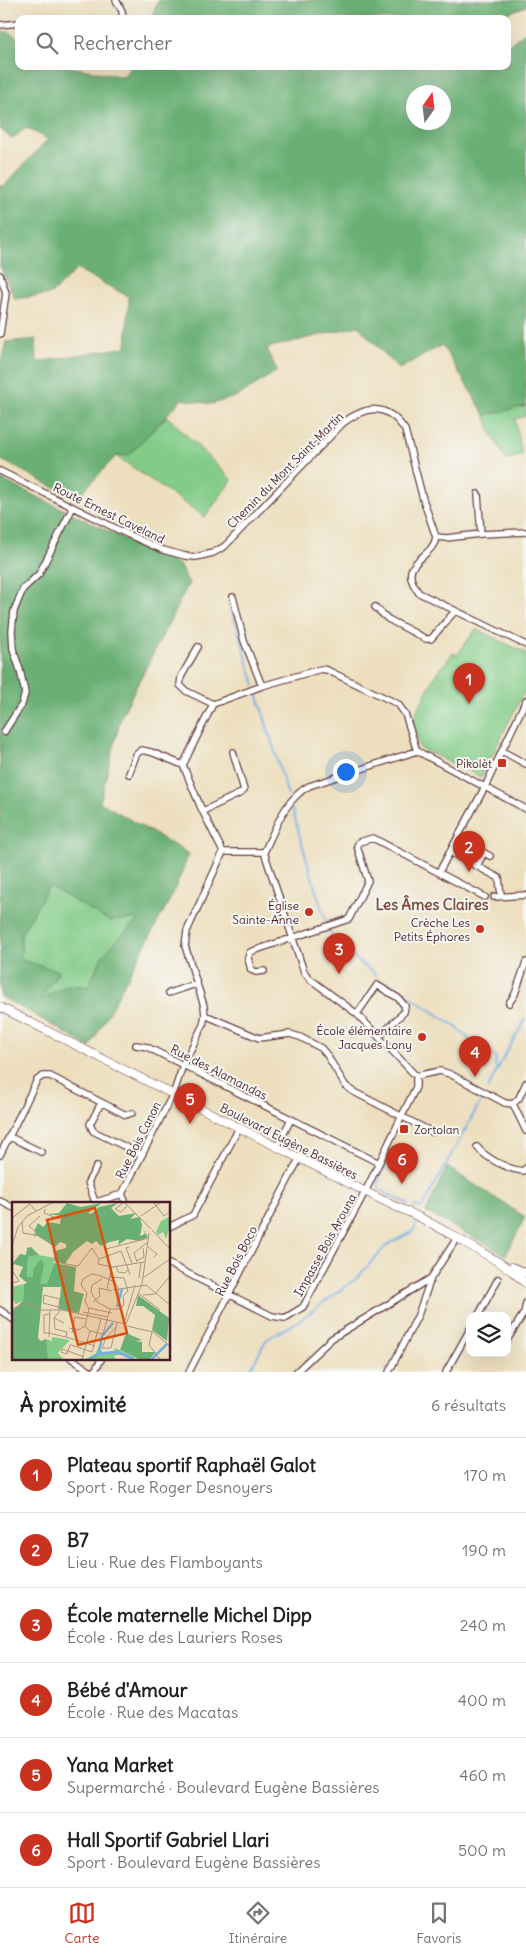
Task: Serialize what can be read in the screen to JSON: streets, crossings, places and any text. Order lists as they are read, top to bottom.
{
  "streets": {
    "street": [
      "Chemin du Mont Saint-Martin",
      "Route Ernest Caveland",
      "Rue des Alamandas",
      "Rue Bois Canon",
      "Boulevard Eugène Bassières",
      "Impasse Bois Arouna",
      "Rue Bois Boco"
    ]
  },
  "crossings": [
    ["Chemin du Mont Saint-Martin", "Route Ernest Caveland"],
    ["Rue des Alamandas", "Rue Bois Canon"],
    ["Rue des Alamandas", "Impasse Bois Arouna"],
    ["Rue Bois Canon", "Boulevard Eugène Bassières"],
    ["Boulevard Eugène Bassières", "Impasse Bois Arouna"],
    ["Boulevard Eugène Bassières", "Rue Bois Boco"],
    ["Impasse Bois Arouna", "Rue Bois Boco"]
  ],
  "districts": ["Les Âmes Claires"],
  "places": {
    "transit": ["Pikolèt", "Zortolan"],
    "other": ["Église Sainte-Anne", "Crèche Les Petits Éphores", "École élémentaire Jacques Lony"]
  },
  "north": "top",
  "page": {
    "search": "Rechercher",
    "pins": [
      "1",
      "2",
      "3",
      "4",
      "5",
      "6"
    ],
    "heading": ["À proximité", "6 résultats"],
    "list": [
      {
        "mark": "1",
        "name": "Plateau sportif Raphaël Galot",
        "note": "Sport · Rue Roger Desnoyers",
        "value": "170 m"
      },
      {
        "mark": "2",
        "name": "B7",
        "note": "Lieu · Rue des Flamboyants",
        "value": "190 m"
      },
      {
        "mark": "3",
        "name": "École maternelle Michel Dipp",
        "note": "École · Rue des Lauriers Roses",
        "value": "240 m"
      },
      {
        "mark": "4",
        "name": "Bébé d'Amour",
        "note": "École · Rue des Macatas",
        "value": "400 m"
      },
      {
        "mark": "5",
        "name": "Yana Market",
        "note": "Supermarché · Boulevard Eugène Bassières",
        "value": "460 m"
      },
      {
        "mark": "6",
        "name": "Hall Sportif Gabriel Llari",
        "note": "Sport · Boulevard Eugène Bassières",
        "value": "500 m"
      }
    ],
    "nav": ["Carte", "Itinéraire", "Favoris"]
  }
}
